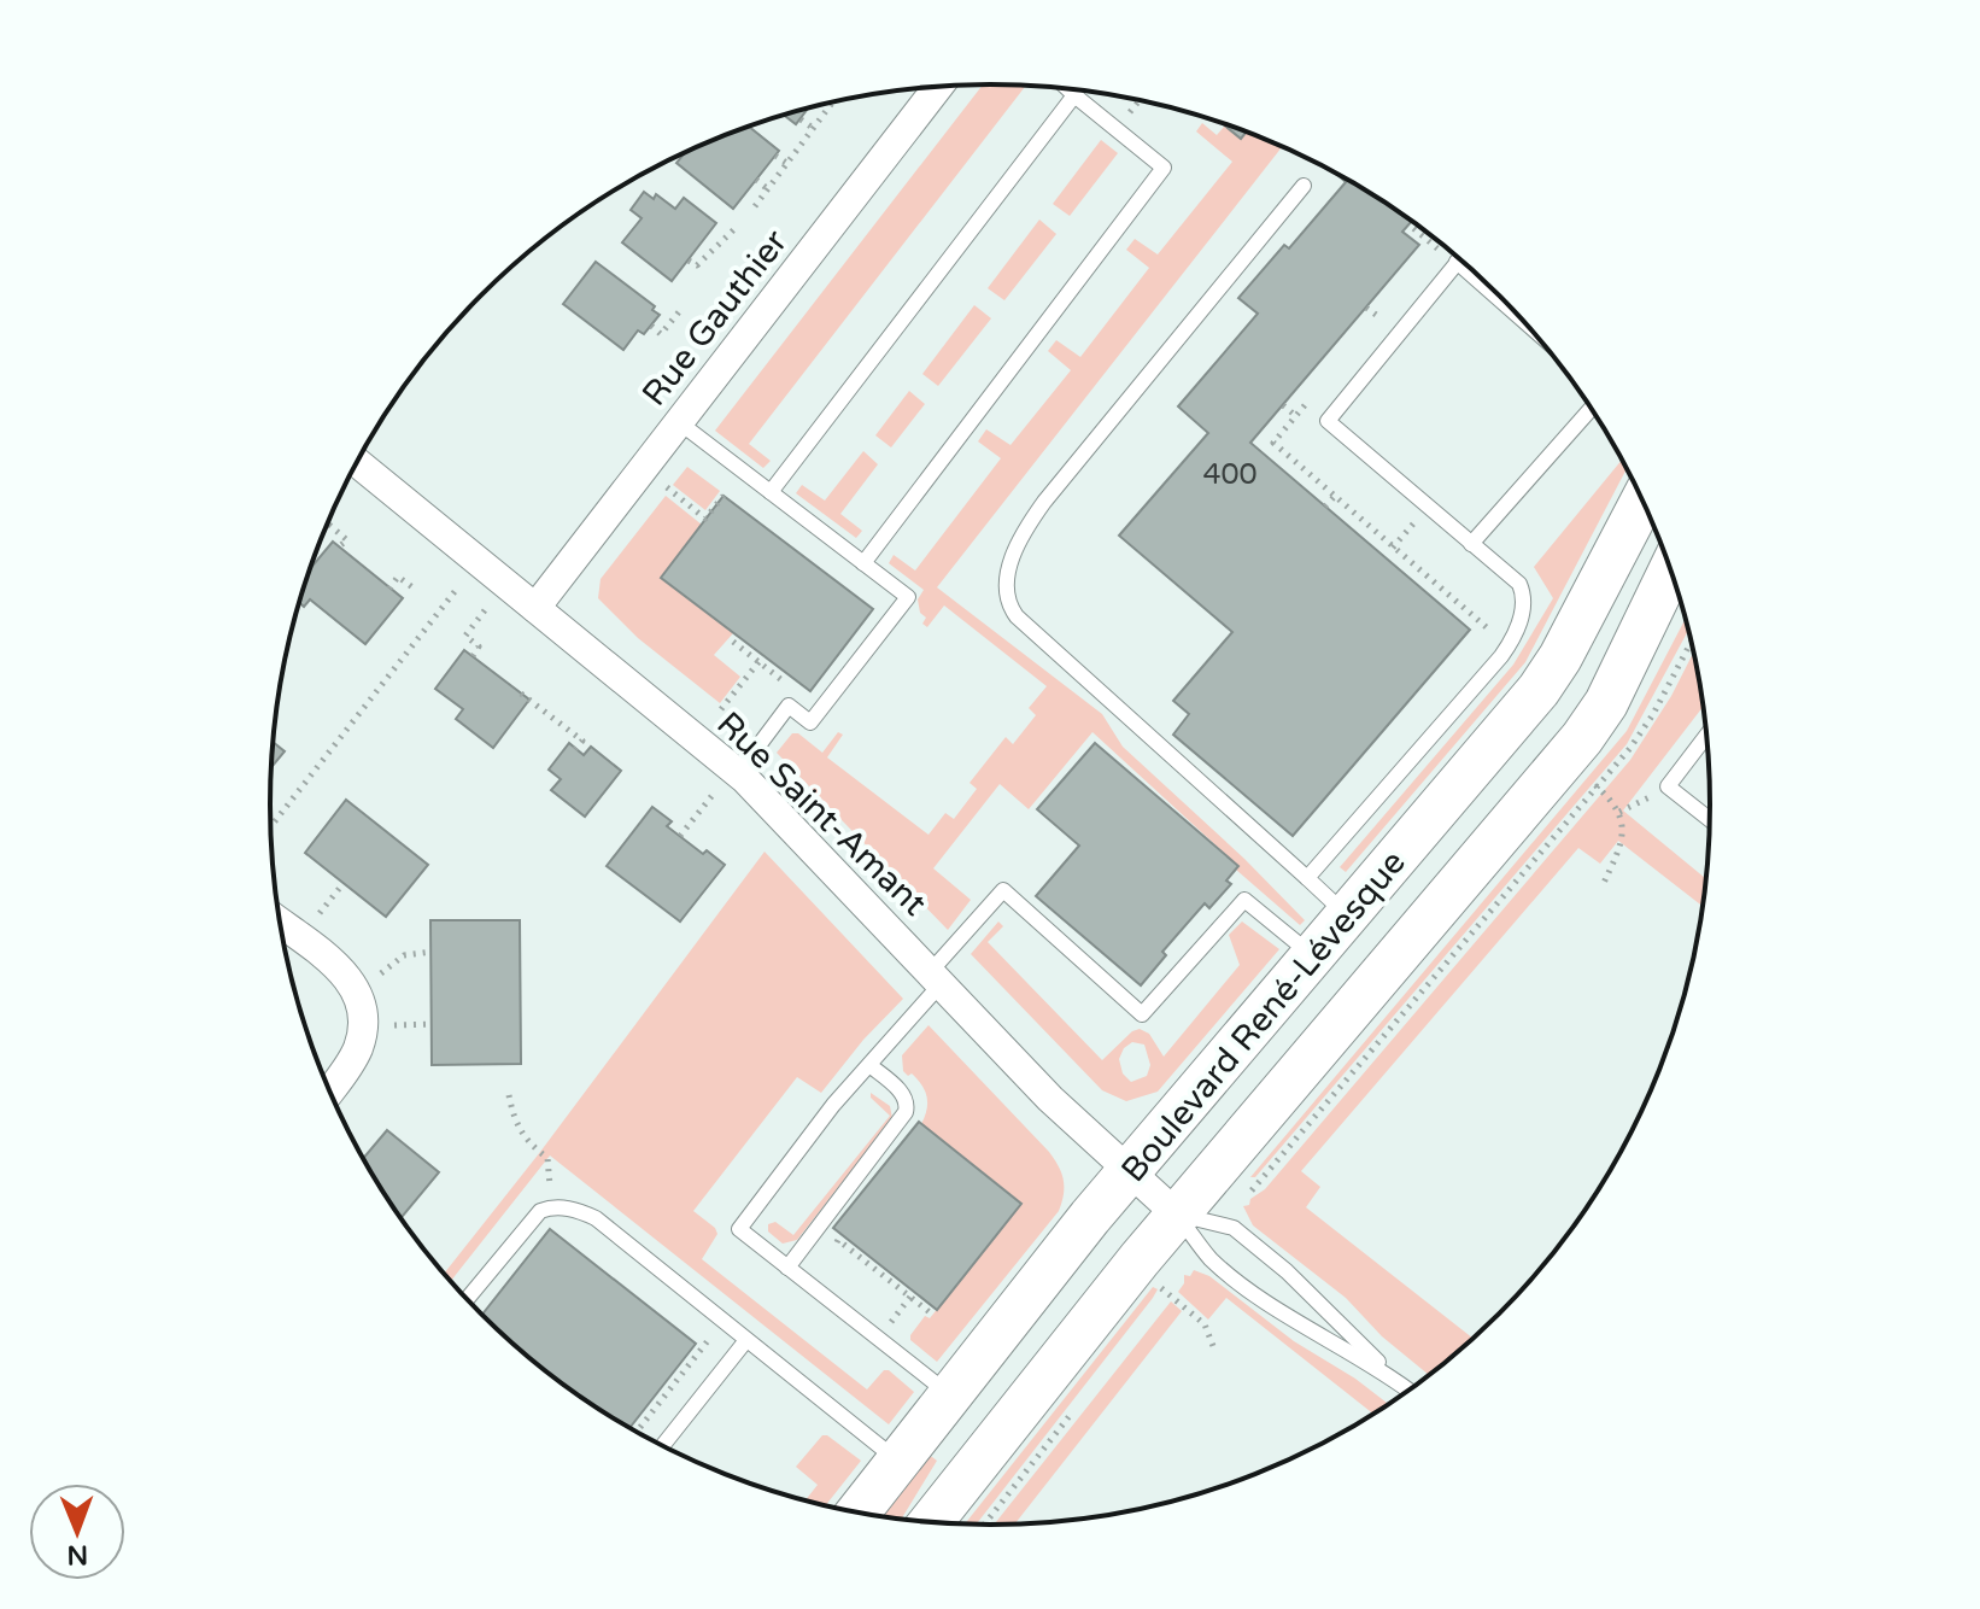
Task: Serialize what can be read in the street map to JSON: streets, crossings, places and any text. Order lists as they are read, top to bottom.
{
  "streets": {
    "main road": ["Boulevard René-Lévesque"],
    "street": ["Rue Gauthier", "Rue Saint-Amant"]
  },
  "crossings": [
    ["Rue Gauthier", "Rue Saint-Amant"],
    ["Rue Saint-Amant", "Boulevard René-Lévesque"]
  ],
  "house_numbers": ["400"],
  "north": "bottom"
}
